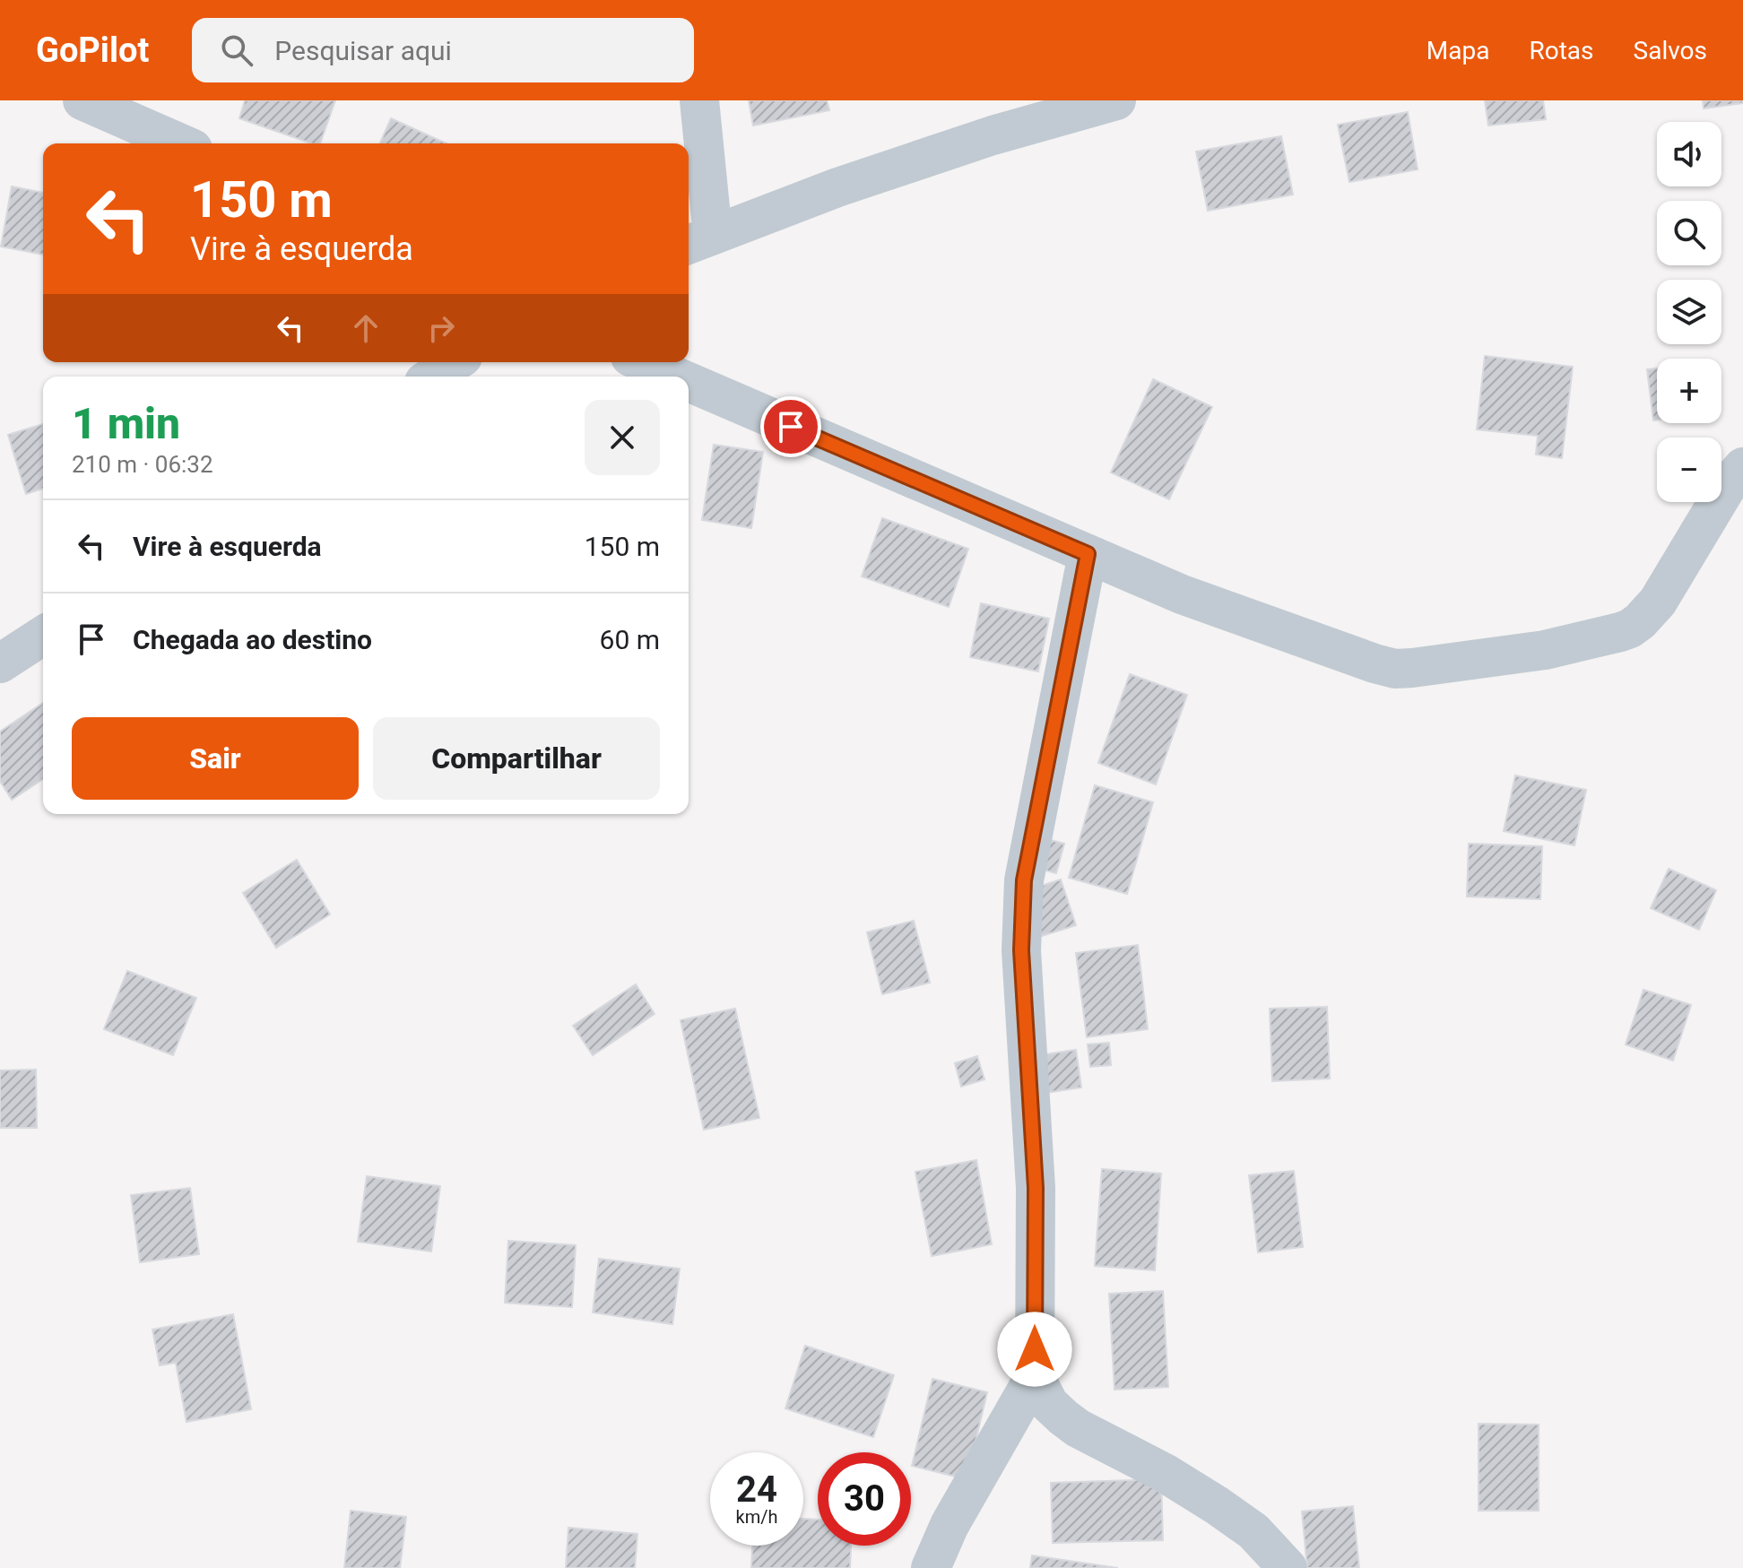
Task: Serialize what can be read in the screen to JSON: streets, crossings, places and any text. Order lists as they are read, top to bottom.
{
  "page": {
    "header": "GoPilot",
    "search": "Pesquisar aqui",
    "nav": ["Mapa", "Rotas", "Salvos"],
    "map_buttons": ["+", "−"],
    "turn": ["150 m", "Vire à esquerda"],
    "heading": ["1 min", "210 m · 06:32"],
    "list": [
      {
        "name": "Vire à esquerda",
        "value": "150 m"
      },
      {
        "name": "Chegada ao destino",
        "value": "60 m"
      }
    ],
    "buttons": ["Sair", "Compartilhar"],
    "speed": "24 km/h",
    "limit": "30"
  }
}
